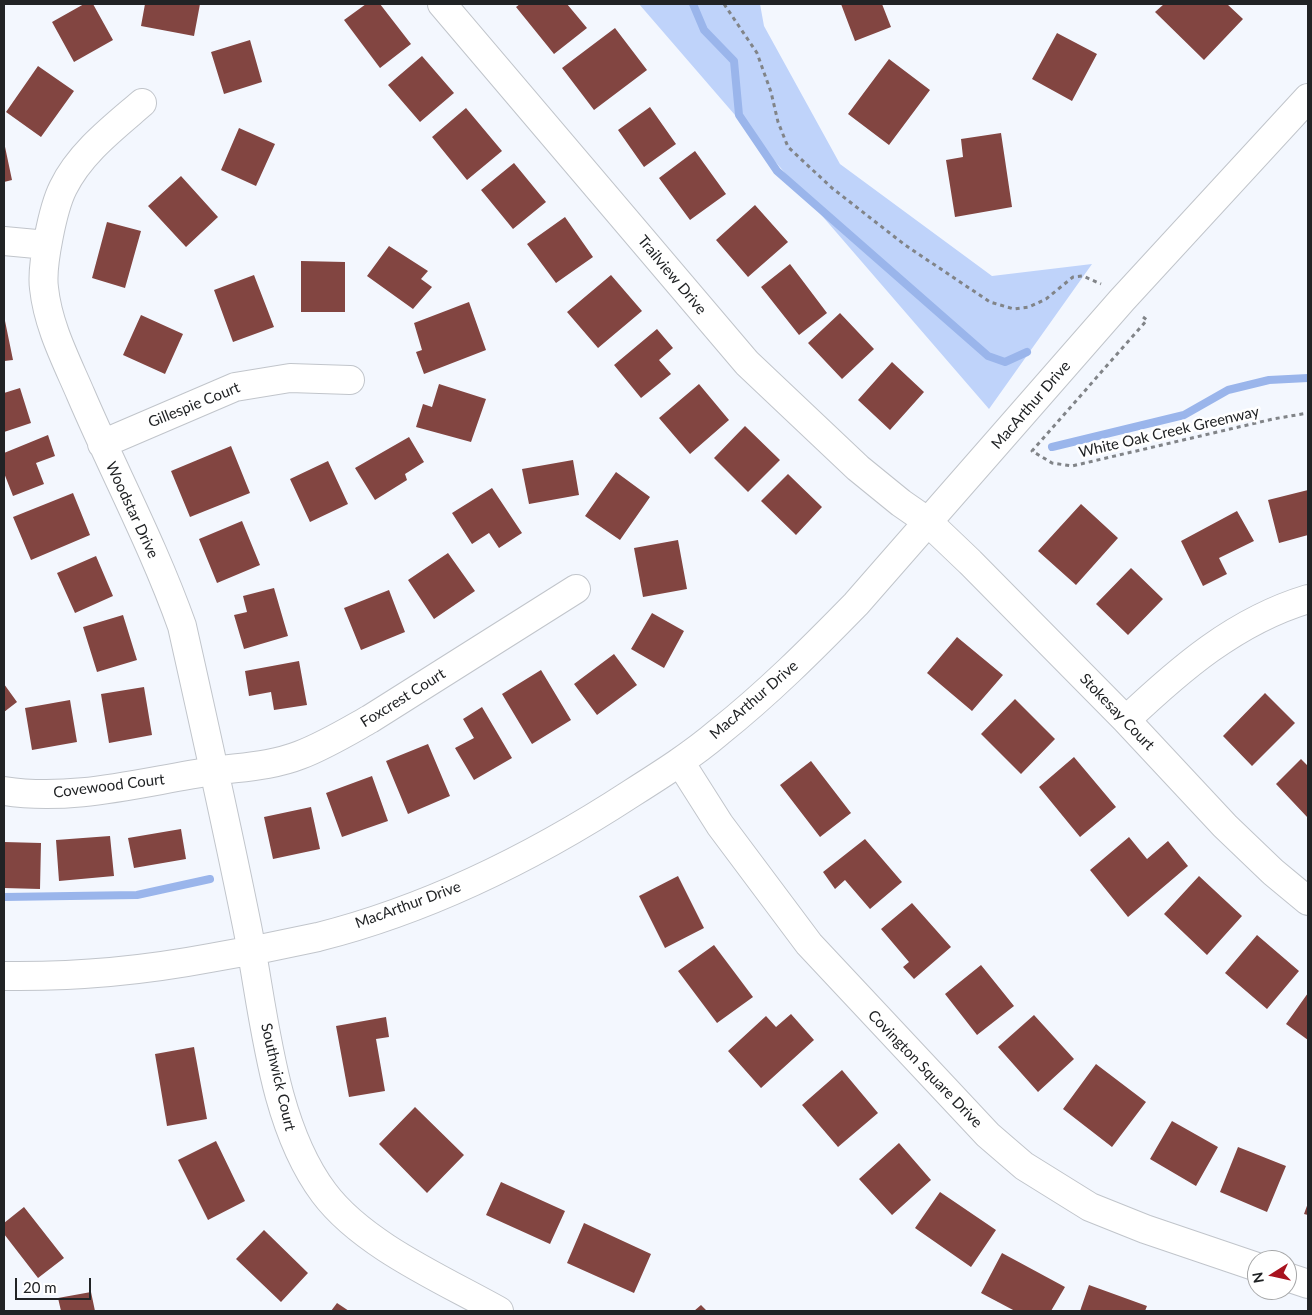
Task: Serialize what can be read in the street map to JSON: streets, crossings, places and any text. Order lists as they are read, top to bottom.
{
  "streets": {
    "street": [
      "Trailview Drive",
      "Gillespie Court",
      "MacArthur Drive",
      "Woodstar Drive",
      "Foxcrest Court",
      "Stokesay Court",
      "Covewood Court",
      "Covington Square Drive",
      "Southwick Court"
    ],
    "path": ["White Oak Creek Greenway"]
  },
  "crossings": [
    ["Trailview Drive", "MacArthur Drive"],
    ["Trailview Drive", "Stokesay Court"],
    ["Gillespie Court", "Woodstar Drive"],
    ["MacArthur Drive", "Woodstar Drive"],
    ["MacArthur Drive", "Stokesay Court"],
    ["MacArthur Drive", "Covington Square Drive"],
    ["MacArthur Drive", "Southwick Court"],
    ["Woodstar Drive", "Foxcrest Court"],
    ["Woodstar Drive", "Covewood Court"],
    ["Woodstar Drive", "Southwick Court"],
    ["Foxcrest Court", "Covewood Court"]
  ],
  "scale_bar": "20 m",
  "north": "left"
}
